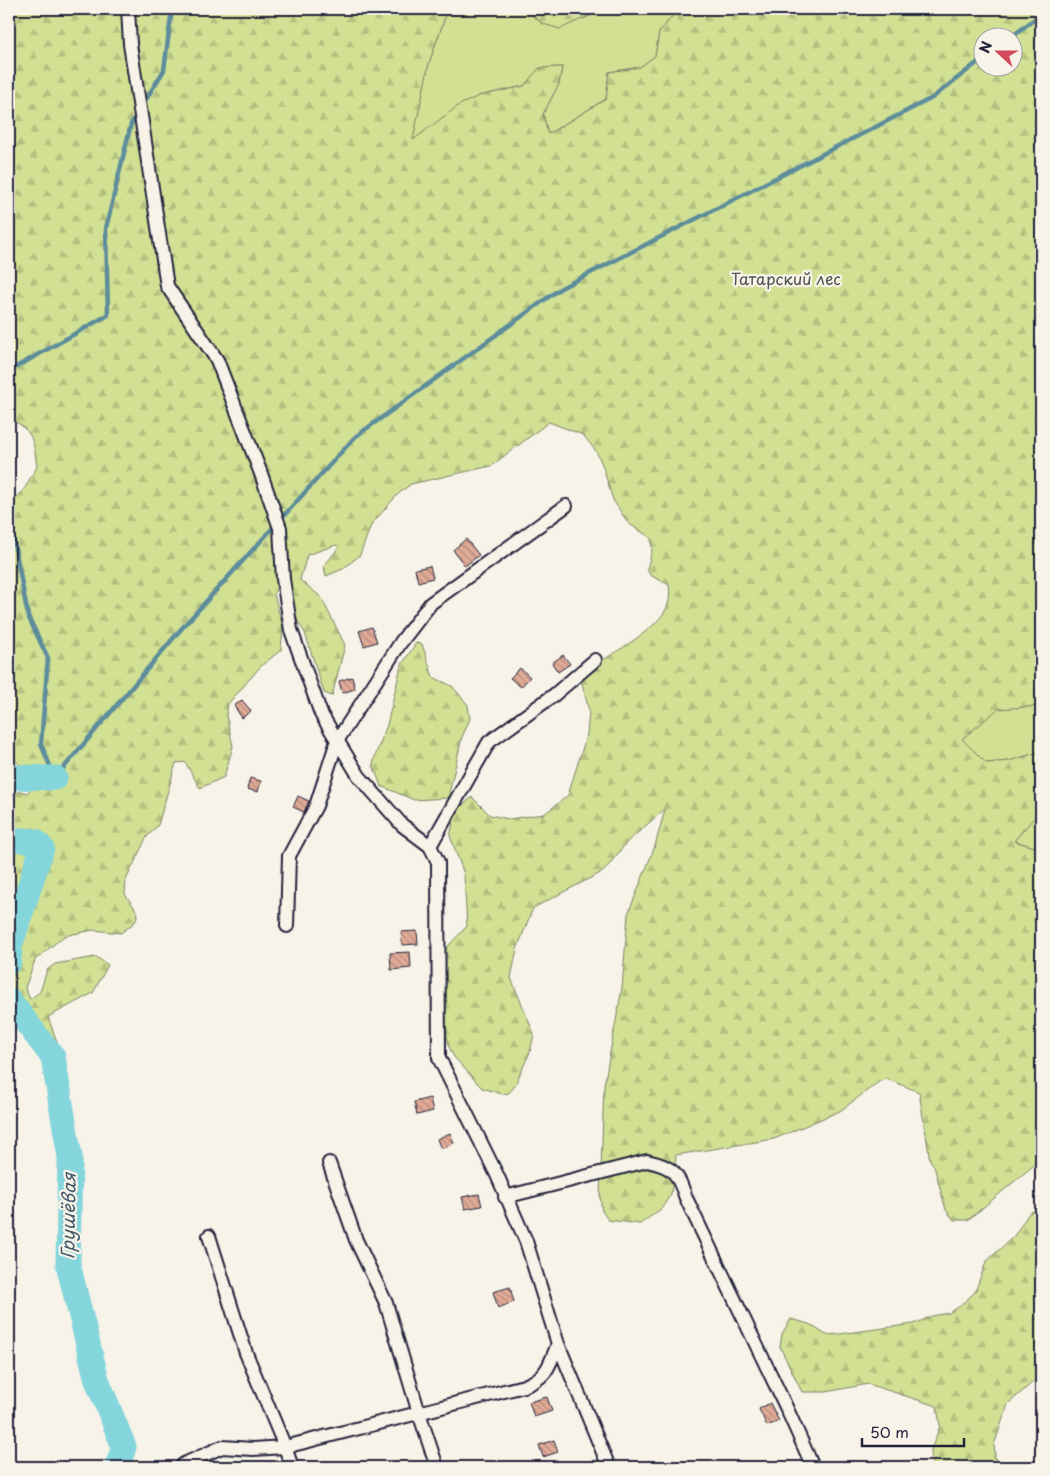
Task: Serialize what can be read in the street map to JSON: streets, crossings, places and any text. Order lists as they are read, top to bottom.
{
  "water": ["Грушёвая"],
  "parks": ["Татарский лес"],
  "scale_bar": "50 m",
  "north": "left"
}
